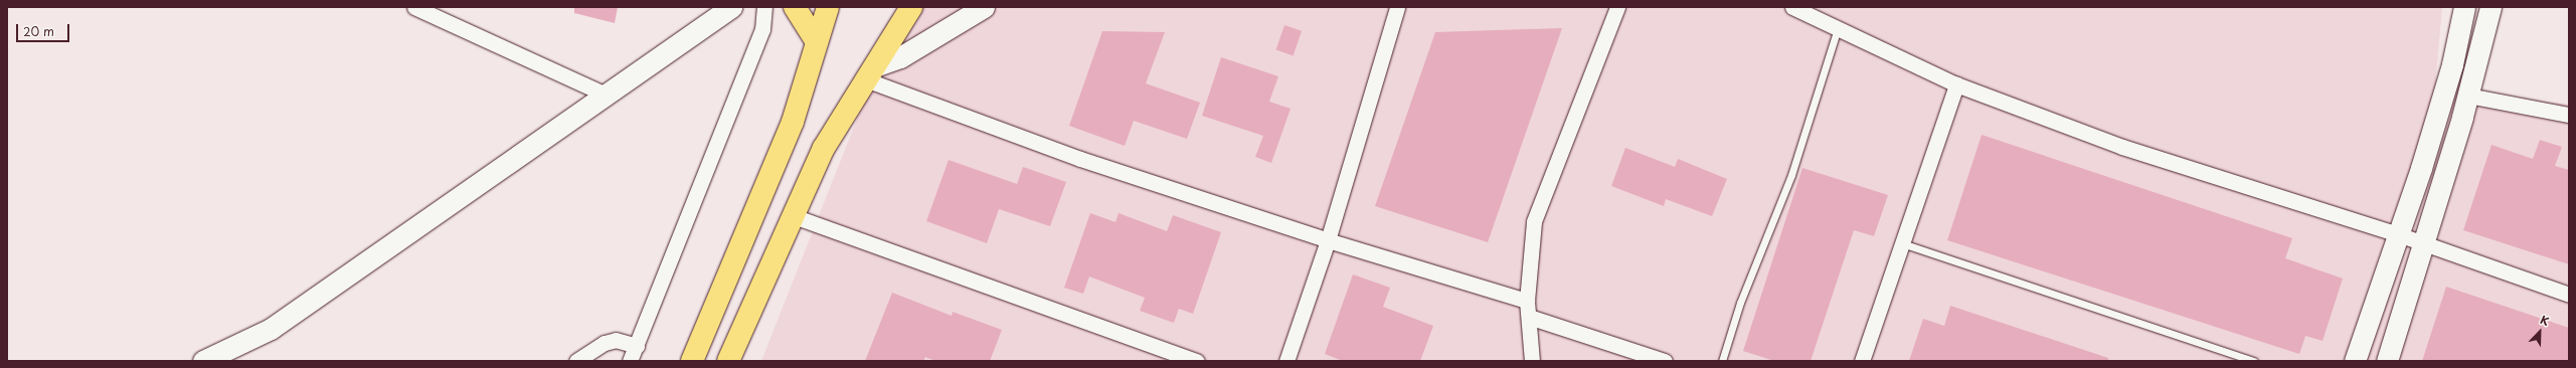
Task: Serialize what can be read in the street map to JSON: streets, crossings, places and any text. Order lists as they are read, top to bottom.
{
  "scale_bar": "20 m",
  "north": "top right"
}
